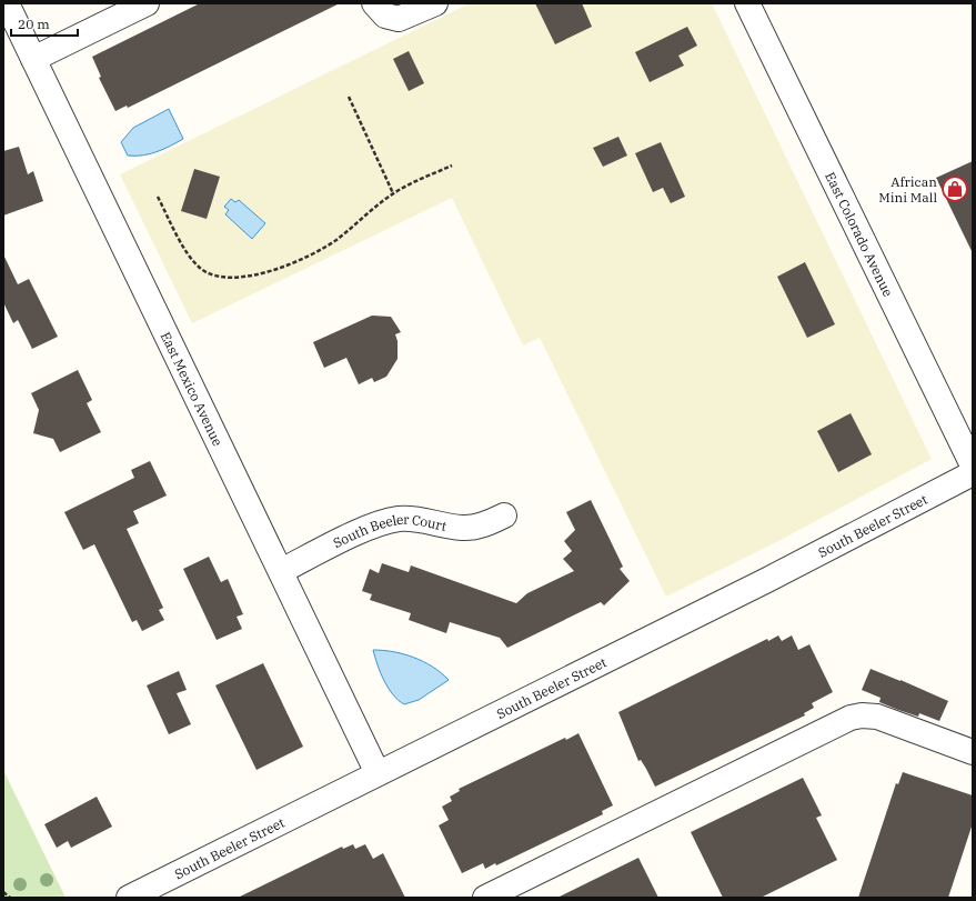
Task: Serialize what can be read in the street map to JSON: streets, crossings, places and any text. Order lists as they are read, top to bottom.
{
  "streets": {
    "street": [
      "East Colorado Avenue",
      "East Mexico Avenue",
      "South Beeler Street",
      "South Beeler Court"
    ]
  },
  "crossings": [
    ["East Mexico Avenue", "South Beeler Street"],
    ["East Mexico Avenue", "South Beeler Court"]
  ],
  "places": {
    "shop": ["African Mini Mall"]
  },
  "scale_bar": "20 m"
}
